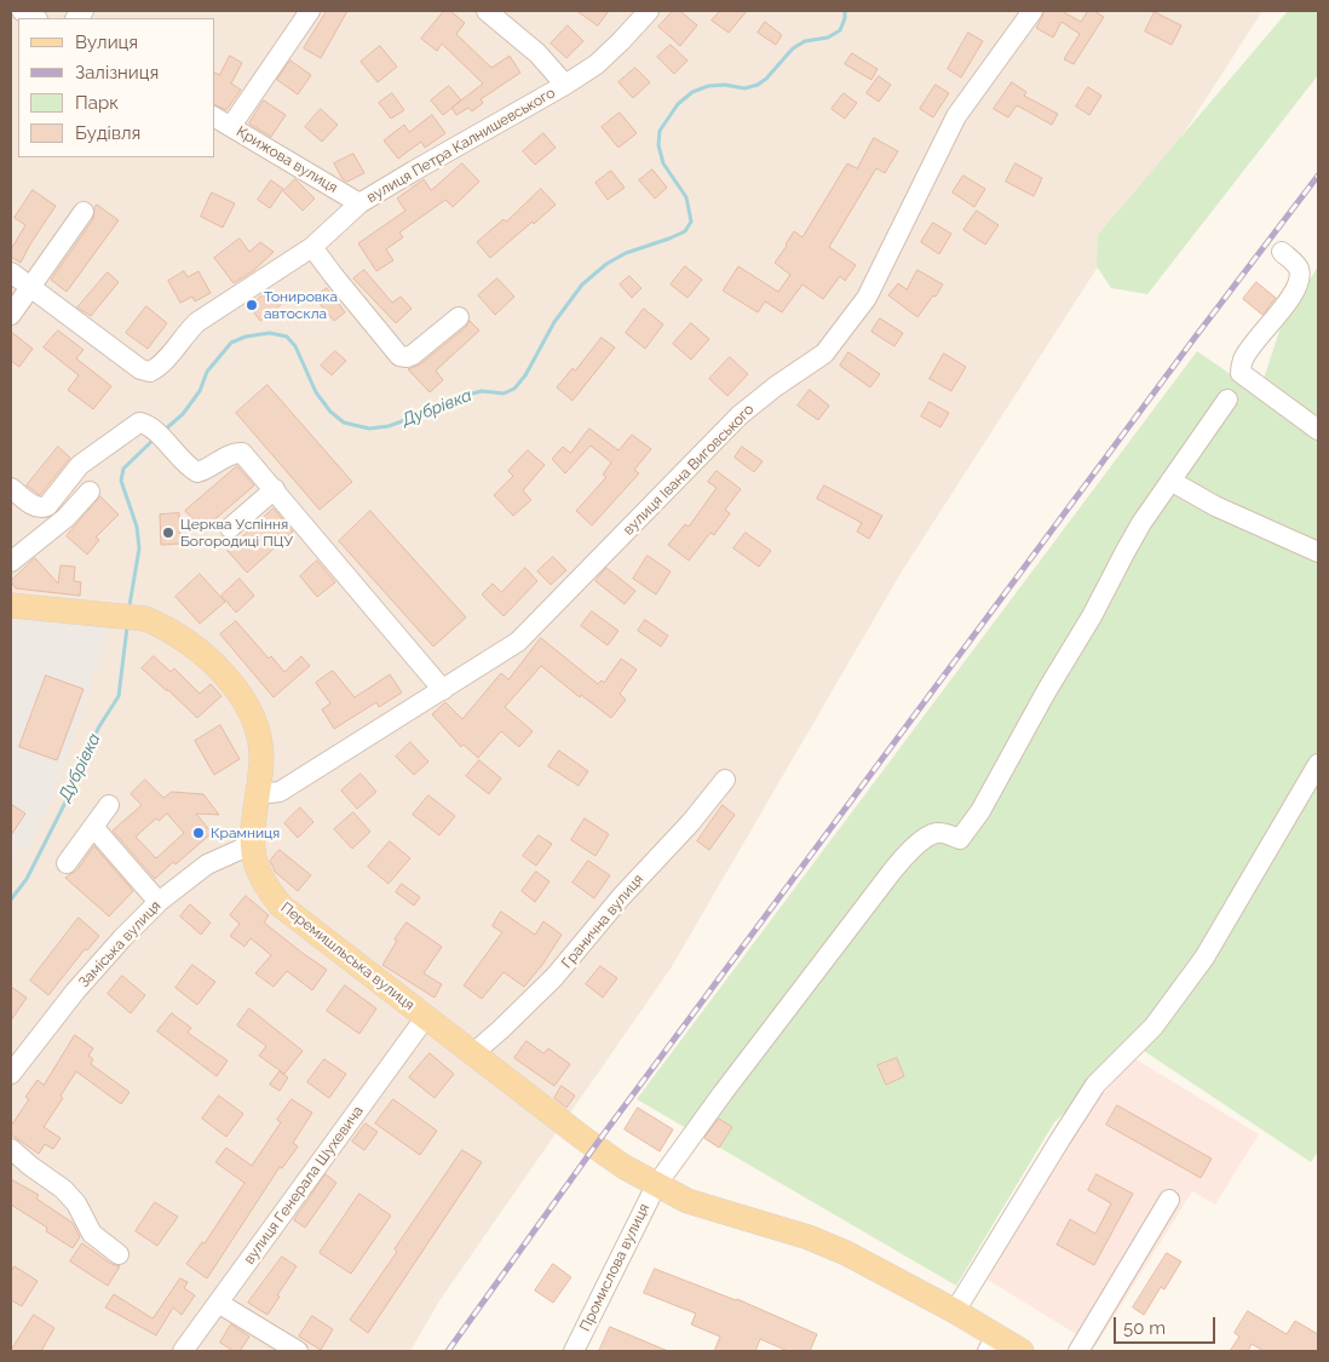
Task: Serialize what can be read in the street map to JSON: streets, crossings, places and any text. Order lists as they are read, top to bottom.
{
  "streets": {
    "main road": ["Перемишльська вулиця"],
    "street": [
      "вулиця Петра Калнишевського",
      "Крижова вулиця",
      "вулиця Івана Виговського",
      "Гранична вулиця",
      "Заміська вулиця",
      "вулиця Генерала Шухевича",
      "Промислова вулиця"
    ]
  },
  "crossings": [
    ["вулиця Петра Калнишевського", "Крижова вулиця"],
    ["вулиця Івана Виговського", "Перемишльська вулиця"],
    ["Гранична вулиця", "Перемишльська вулиця"],
    ["Заміська вулиця", "Перемишльська вулиця"],
    ["Перемишльська вулиця", "вулиця Генерала Шухевича"],
    ["Перемишльська вулиця", "Промислова вулиця"]
  ],
  "water": ["Дубрівка"],
  "places": ["Тонировка автоскла", "Церква Успіння Богородиці ПЦУ", "Крамниця"],
  "legend": [
    "Вулиця",
    "Залізниця",
    "Парк",
    "Будівля"
  ],
  "scale_bar": "50 m"
}
